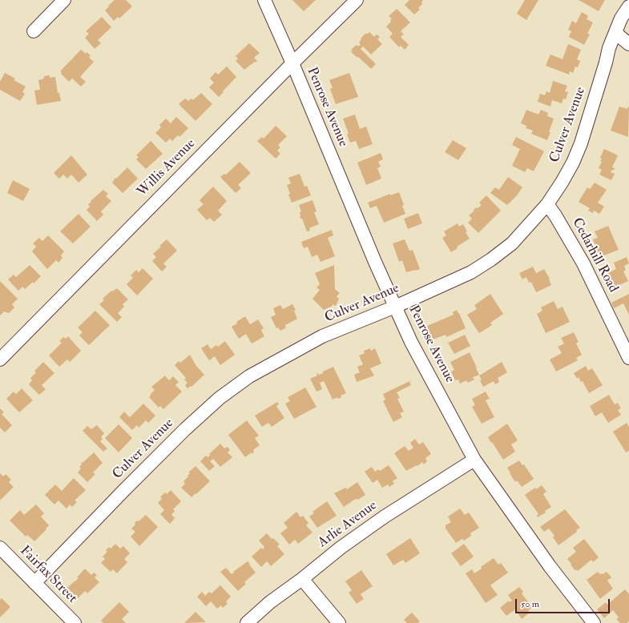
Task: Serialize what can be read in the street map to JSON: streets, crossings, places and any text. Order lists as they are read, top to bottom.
{
  "streets": {
    "street": [
      "Penrose Avenue",
      "Culver Avenue",
      "Willis Avenue",
      "Cedarhill Road",
      "Arlie Avenue",
      "Fairfax Street"
    ]
  },
  "crossings": [
    ["Penrose Avenue", "Culver Avenue"],
    ["Penrose Avenue", "Willis Avenue"],
    ["Penrose Avenue", "Arlie Avenue"],
    ["Culver Avenue", "Cedarhill Road"],
    ["Culver Avenue", "Fairfax Street"]
  ],
  "scale_bar": "50 m"
}
